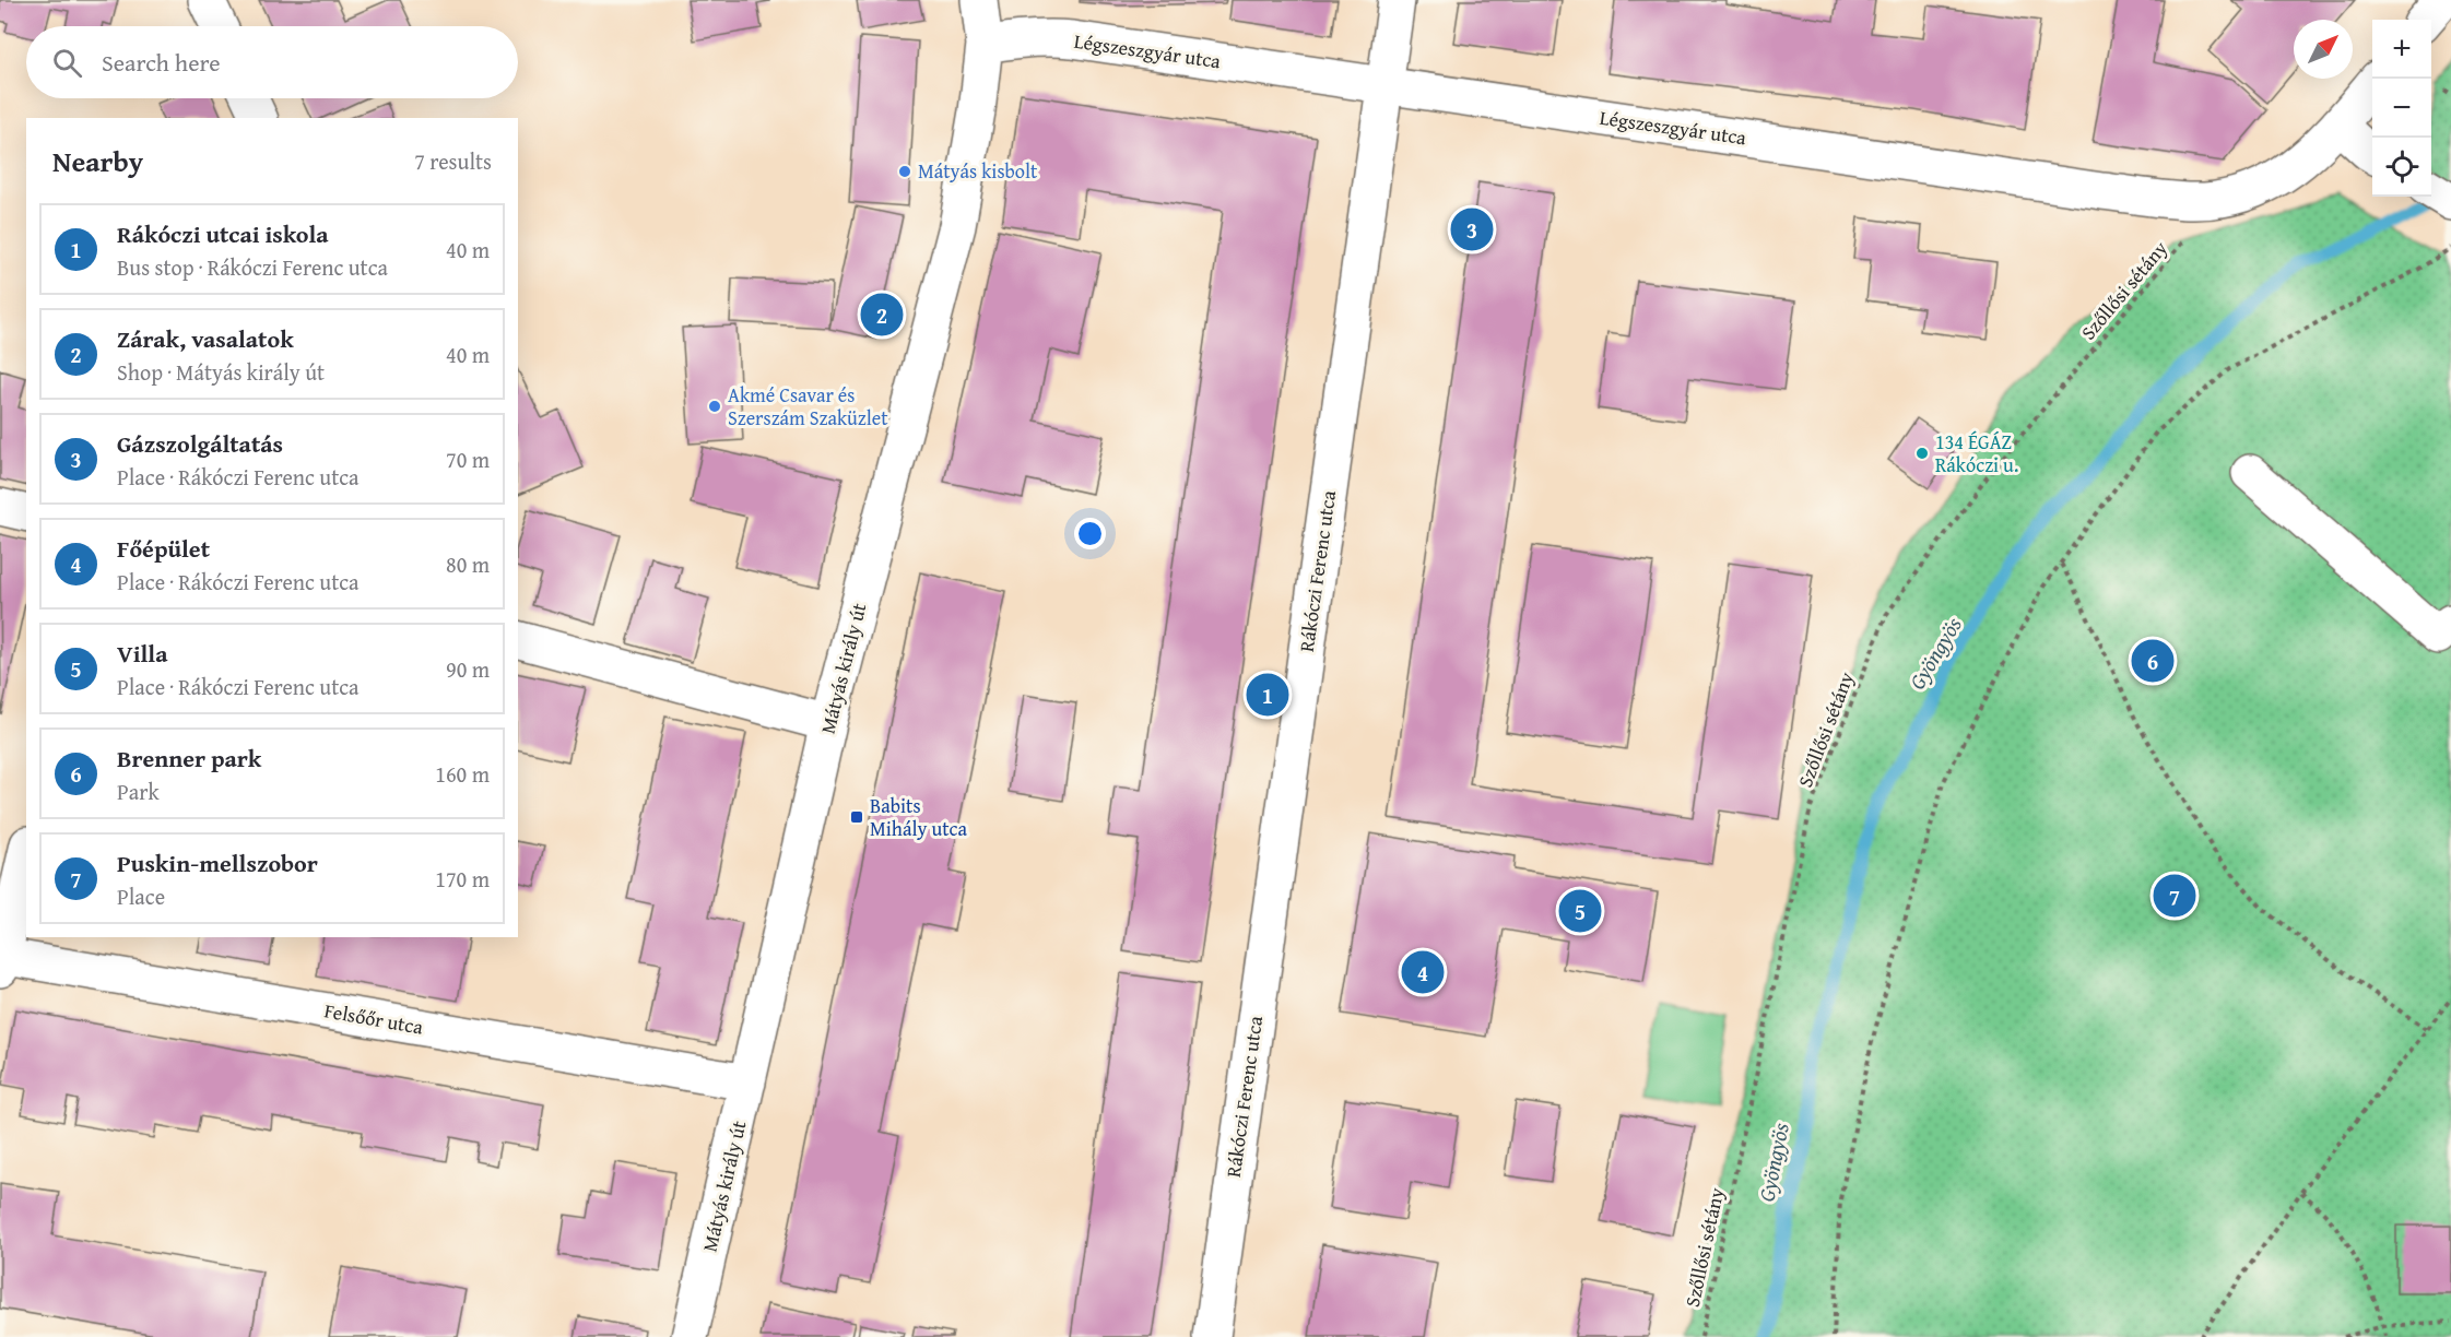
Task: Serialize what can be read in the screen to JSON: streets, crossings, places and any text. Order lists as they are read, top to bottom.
{
  "streets": {
    "street": [
      "Légszeszgyár utca",
      "Rákóczi Ferenc utca",
      "Mátyás király út",
      "Felsőőr utca"
    ],
    "path": ["Szőllősi sétány"]
  },
  "crossings": [
    ["Légszeszgyár utca", "Rákóczi Ferenc utca"],
    ["Légszeszgyár utca", "Mátyás király út"],
    ["Mátyás király út", "Felsőőr utca"]
  ],
  "water": ["Gyöngyös"],
  "places": {
    "other": ["Mátyás kisbolt", "Akmé Csavar és Szerszám Szaküzlet", "134 ÉGÁZ Rákóczi u."],
    "transit": ["Babits Mihály utca"]
  },
  "north": "top right",
  "page": {
    "map_buttons": ["+", "−"],
    "search": "Search here",
    "heading": ["Nearby", "7 results"],
    "list": [
      {
        "mark": "1",
        "name": "Rákóczi utcai iskola",
        "note": "Bus stop · Rákóczi Ferenc utca",
        "value": "40 m"
      },
      {
        "mark": "2",
        "name": "Zárak, vasalatok",
        "note": "Shop · Mátyás király út",
        "value": "40 m"
      },
      {
        "mark": "3",
        "name": "Gázszolgáltatás",
        "note": "Place · Rákóczi Ferenc utca",
        "value": "70 m"
      },
      {
        "mark": "4",
        "name": "Főépület",
        "note": "Place · Rákóczi Ferenc utca",
        "value": "80 m"
      },
      {
        "mark": "5",
        "name": "Villa",
        "note": "Place · Rákóczi Ferenc utca",
        "value": "90 m"
      },
      {
        "mark": "6",
        "name": "Brenner park",
        "note": "Park",
        "value": "160 m"
      },
      {
        "mark": "7",
        "name": "Puskin-mellszobor",
        "note": "Place",
        "value": "170 m"
      }
    ],
    "pins": [
      "3",
      "2",
      "6",
      "1",
      "7",
      "5",
      "4"
    ]
  }
}
